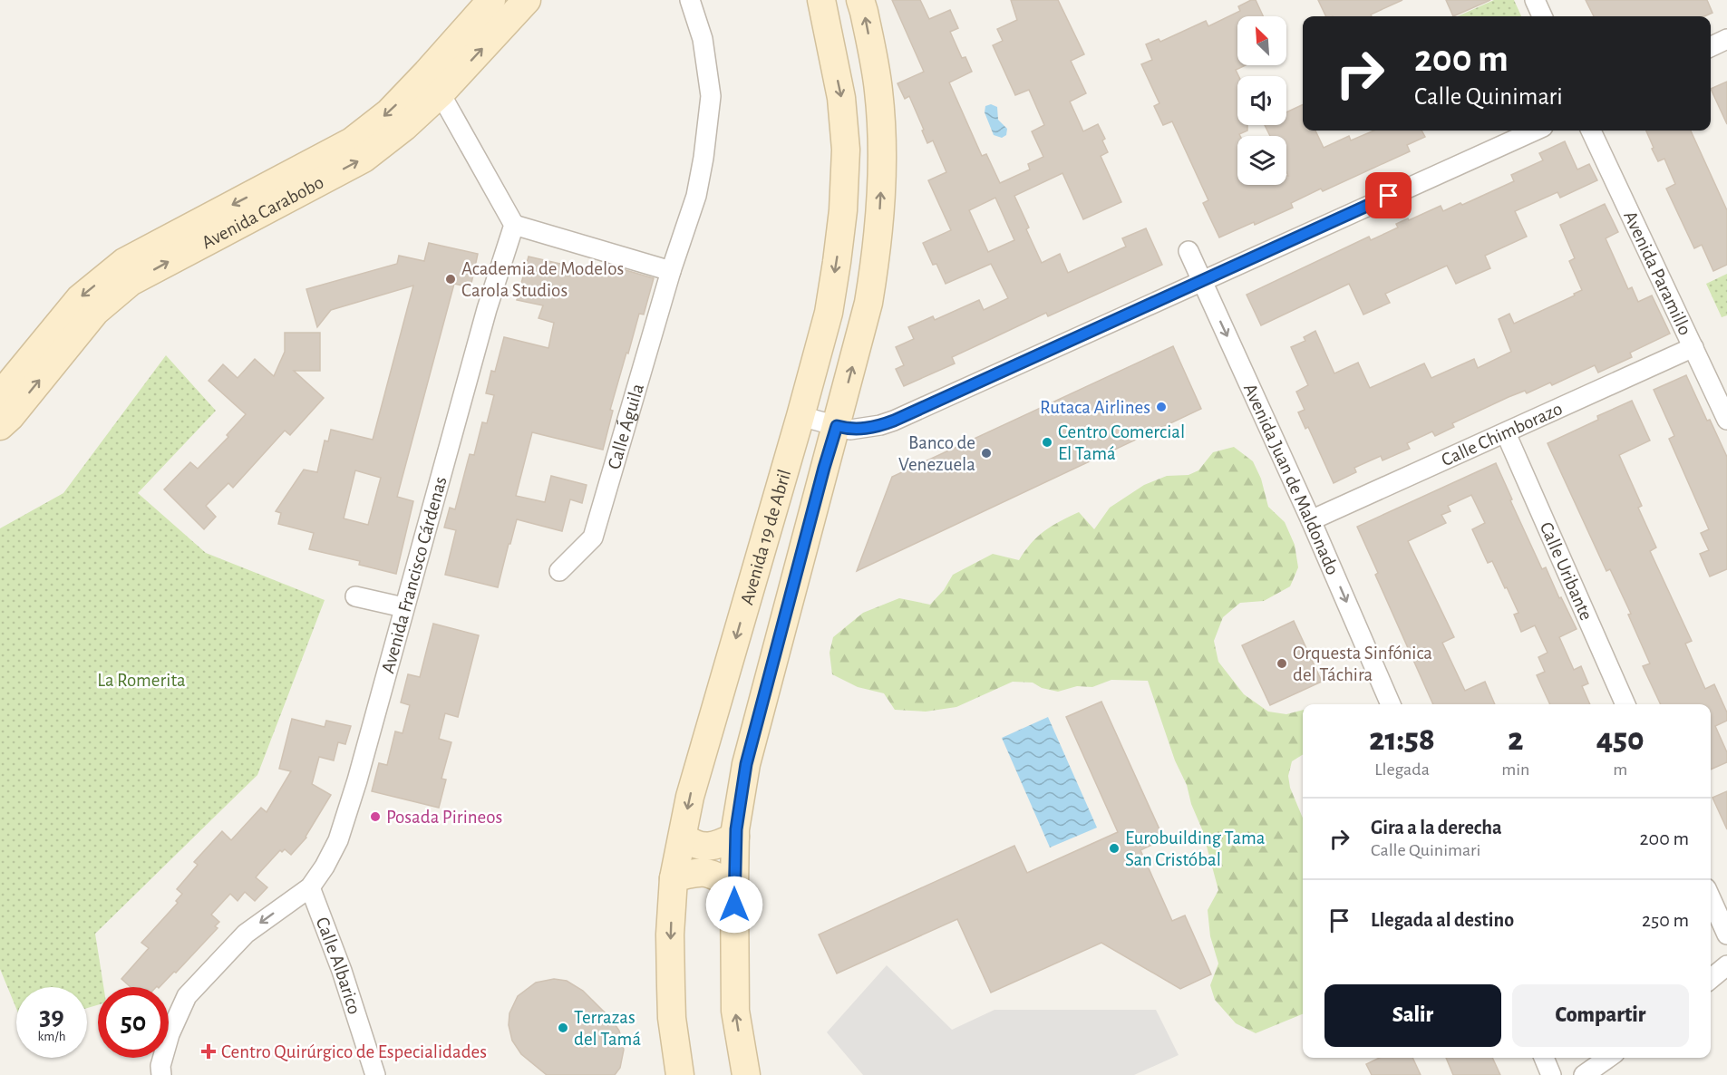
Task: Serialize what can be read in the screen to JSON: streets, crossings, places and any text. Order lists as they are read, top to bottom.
{
  "streets": {
    "main road": ["Avenida Carabobo", "Avenida 19 de Abril"],
    "street": [
      "Avenida Paramillo",
      "Calle Águila",
      "Calle Chimborazo",
      "Avenida Juan de Maldonado",
      "Calle Uribante",
      "Avenida Francisco Cárdenas",
      "Calle Albarico"
    ]
  },
  "crossings": [
    ["Avenida Paramillo", "Calle Chimborazo"],
    ["Calle Chimborazo", "Avenida Juan de Maldonado"],
    ["Calle Chimborazo", "Calle Uribante"],
    ["Avenida Francisco Cárdenas", "Calle Albarico"]
  ],
  "one_way": ["Avenida Juan de Maldonado"],
  "parks": ["La Romerita"],
  "places": {
    "other": [
      "Academia de Modelos Carola Studios",
      "Rutaca Airlines",
      "Centro Comercial El Tamá",
      "Banco de Venezuela",
      "Orquesta Sinfónica del Táchira",
      "Posada Pirineos",
      "Eurobuilding Tama San Cristóbal",
      "Terrazas del Tamá"
    ],
    "health": ["Centro Quirúrgico de Especialidades"]
  },
  "north": "top left",
  "page": {
    "turn": ["200 m", "Calle Quinimari"],
    "eta": [
      "21:58",
      "Llegada",
      "2",
      "min",
      "450",
      "m"
    ],
    "list": [
      {
        "name": "Gira a la derecha",
        "note": "Calle Quinimari",
        "value": "200 m"
      },
      {
        "name": "Llegada al destino",
        "value": "250 m"
      }
    ],
    "buttons": ["Salir", "Compartir"],
    "speed": "39 km/h",
    "limit": "50"
  }
}
